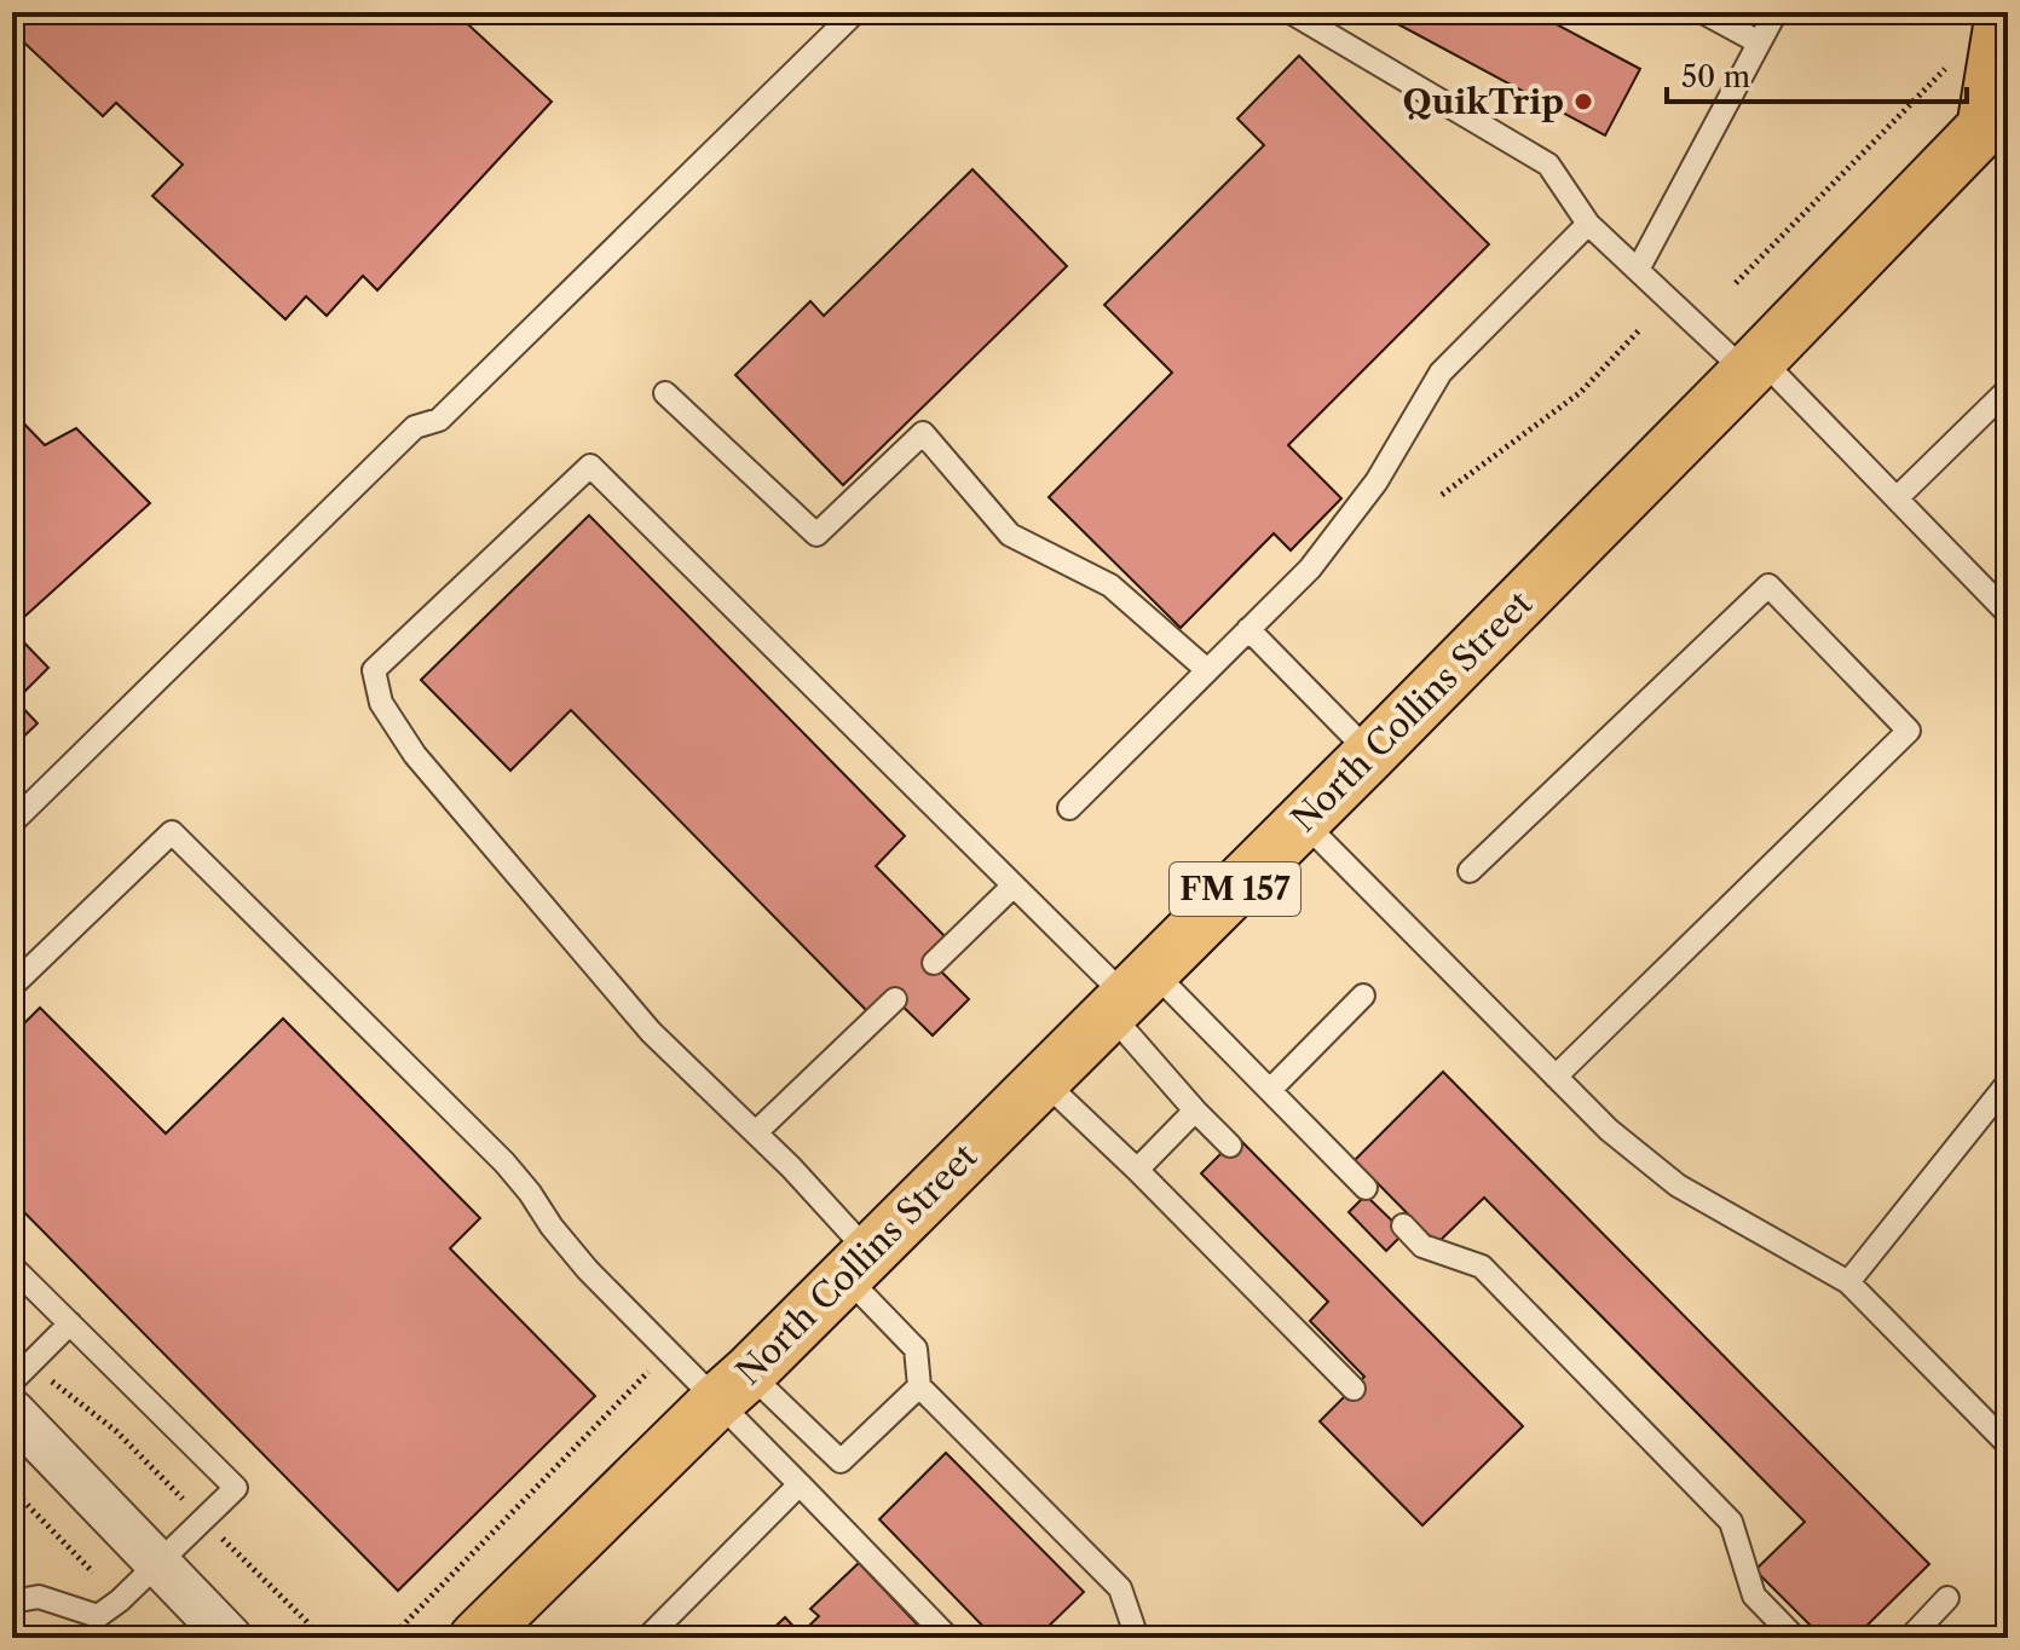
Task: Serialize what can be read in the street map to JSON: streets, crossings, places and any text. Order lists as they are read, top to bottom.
{
  "streets": {
    "main road": ["North Collins Street", "FM 157"]
  },
  "places": ["QuikTrip"],
  "scale_bar": "50 m"
}
